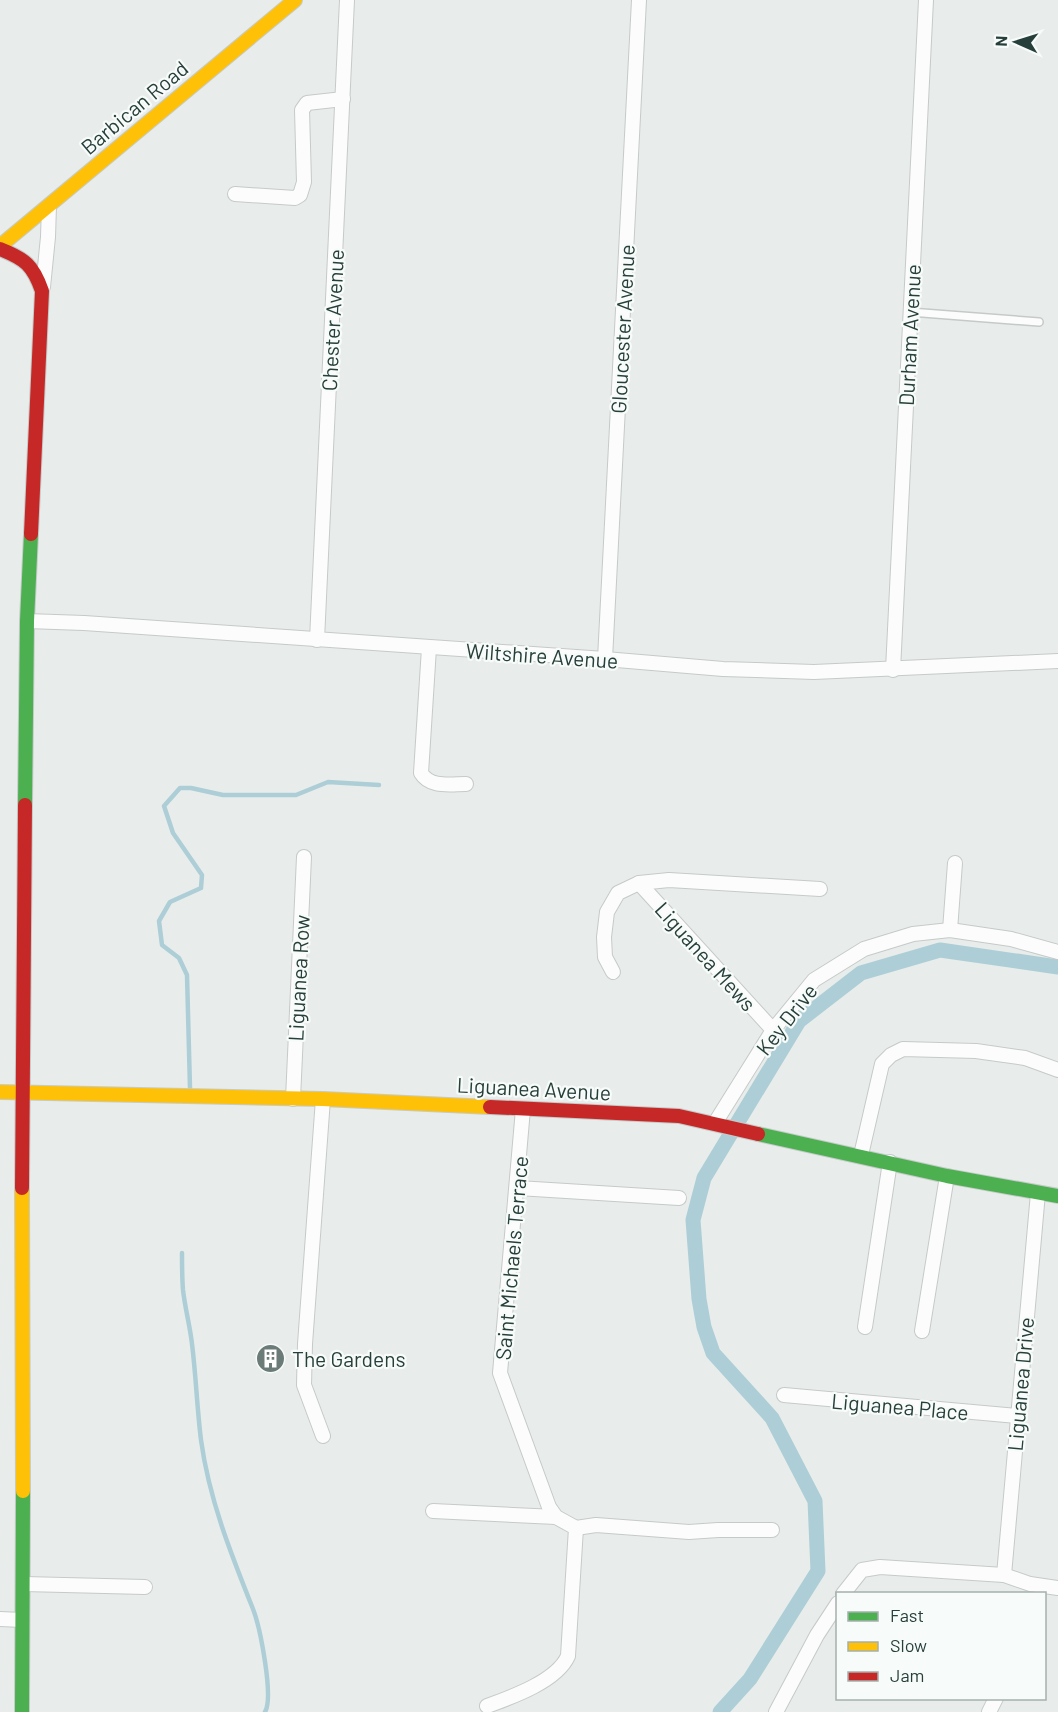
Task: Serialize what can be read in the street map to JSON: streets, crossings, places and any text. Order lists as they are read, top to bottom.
{
  "streets": {
    "street": [
      "Barbican Road",
      "Chester Avenue",
      "Gloucester Avenue",
      "Durham Avenue",
      "Wiltshire Avenue",
      "Liguanea Mews",
      "Liguanea Row",
      "Key Drive",
      "Liguanea Avenue",
      "Saint Michaels Terrace",
      "Liguanea Drive",
      "Liguanea Place"
    ]
  },
  "crossings": [
    ["Chester Avenue", "Wiltshire Avenue"],
    ["Gloucester Avenue", "Wiltshire Avenue"],
    ["Durham Avenue", "Wiltshire Avenue"],
    ["Liguanea Mews", "Key Drive"],
    ["Liguanea Row", "Liguanea Avenue"],
    ["Key Drive", "Liguanea Avenue"],
    ["Liguanea Avenue", "Saint Michaels Terrace"],
    ["Liguanea Avenue", "Liguanea Drive"],
    ["Liguanea Drive", "Liguanea Place"]
  ],
  "places": {
    "building": ["The Gardens"]
  },
  "legend": ["Fast", "Slow", "Jam"],
  "north": "left"
}
